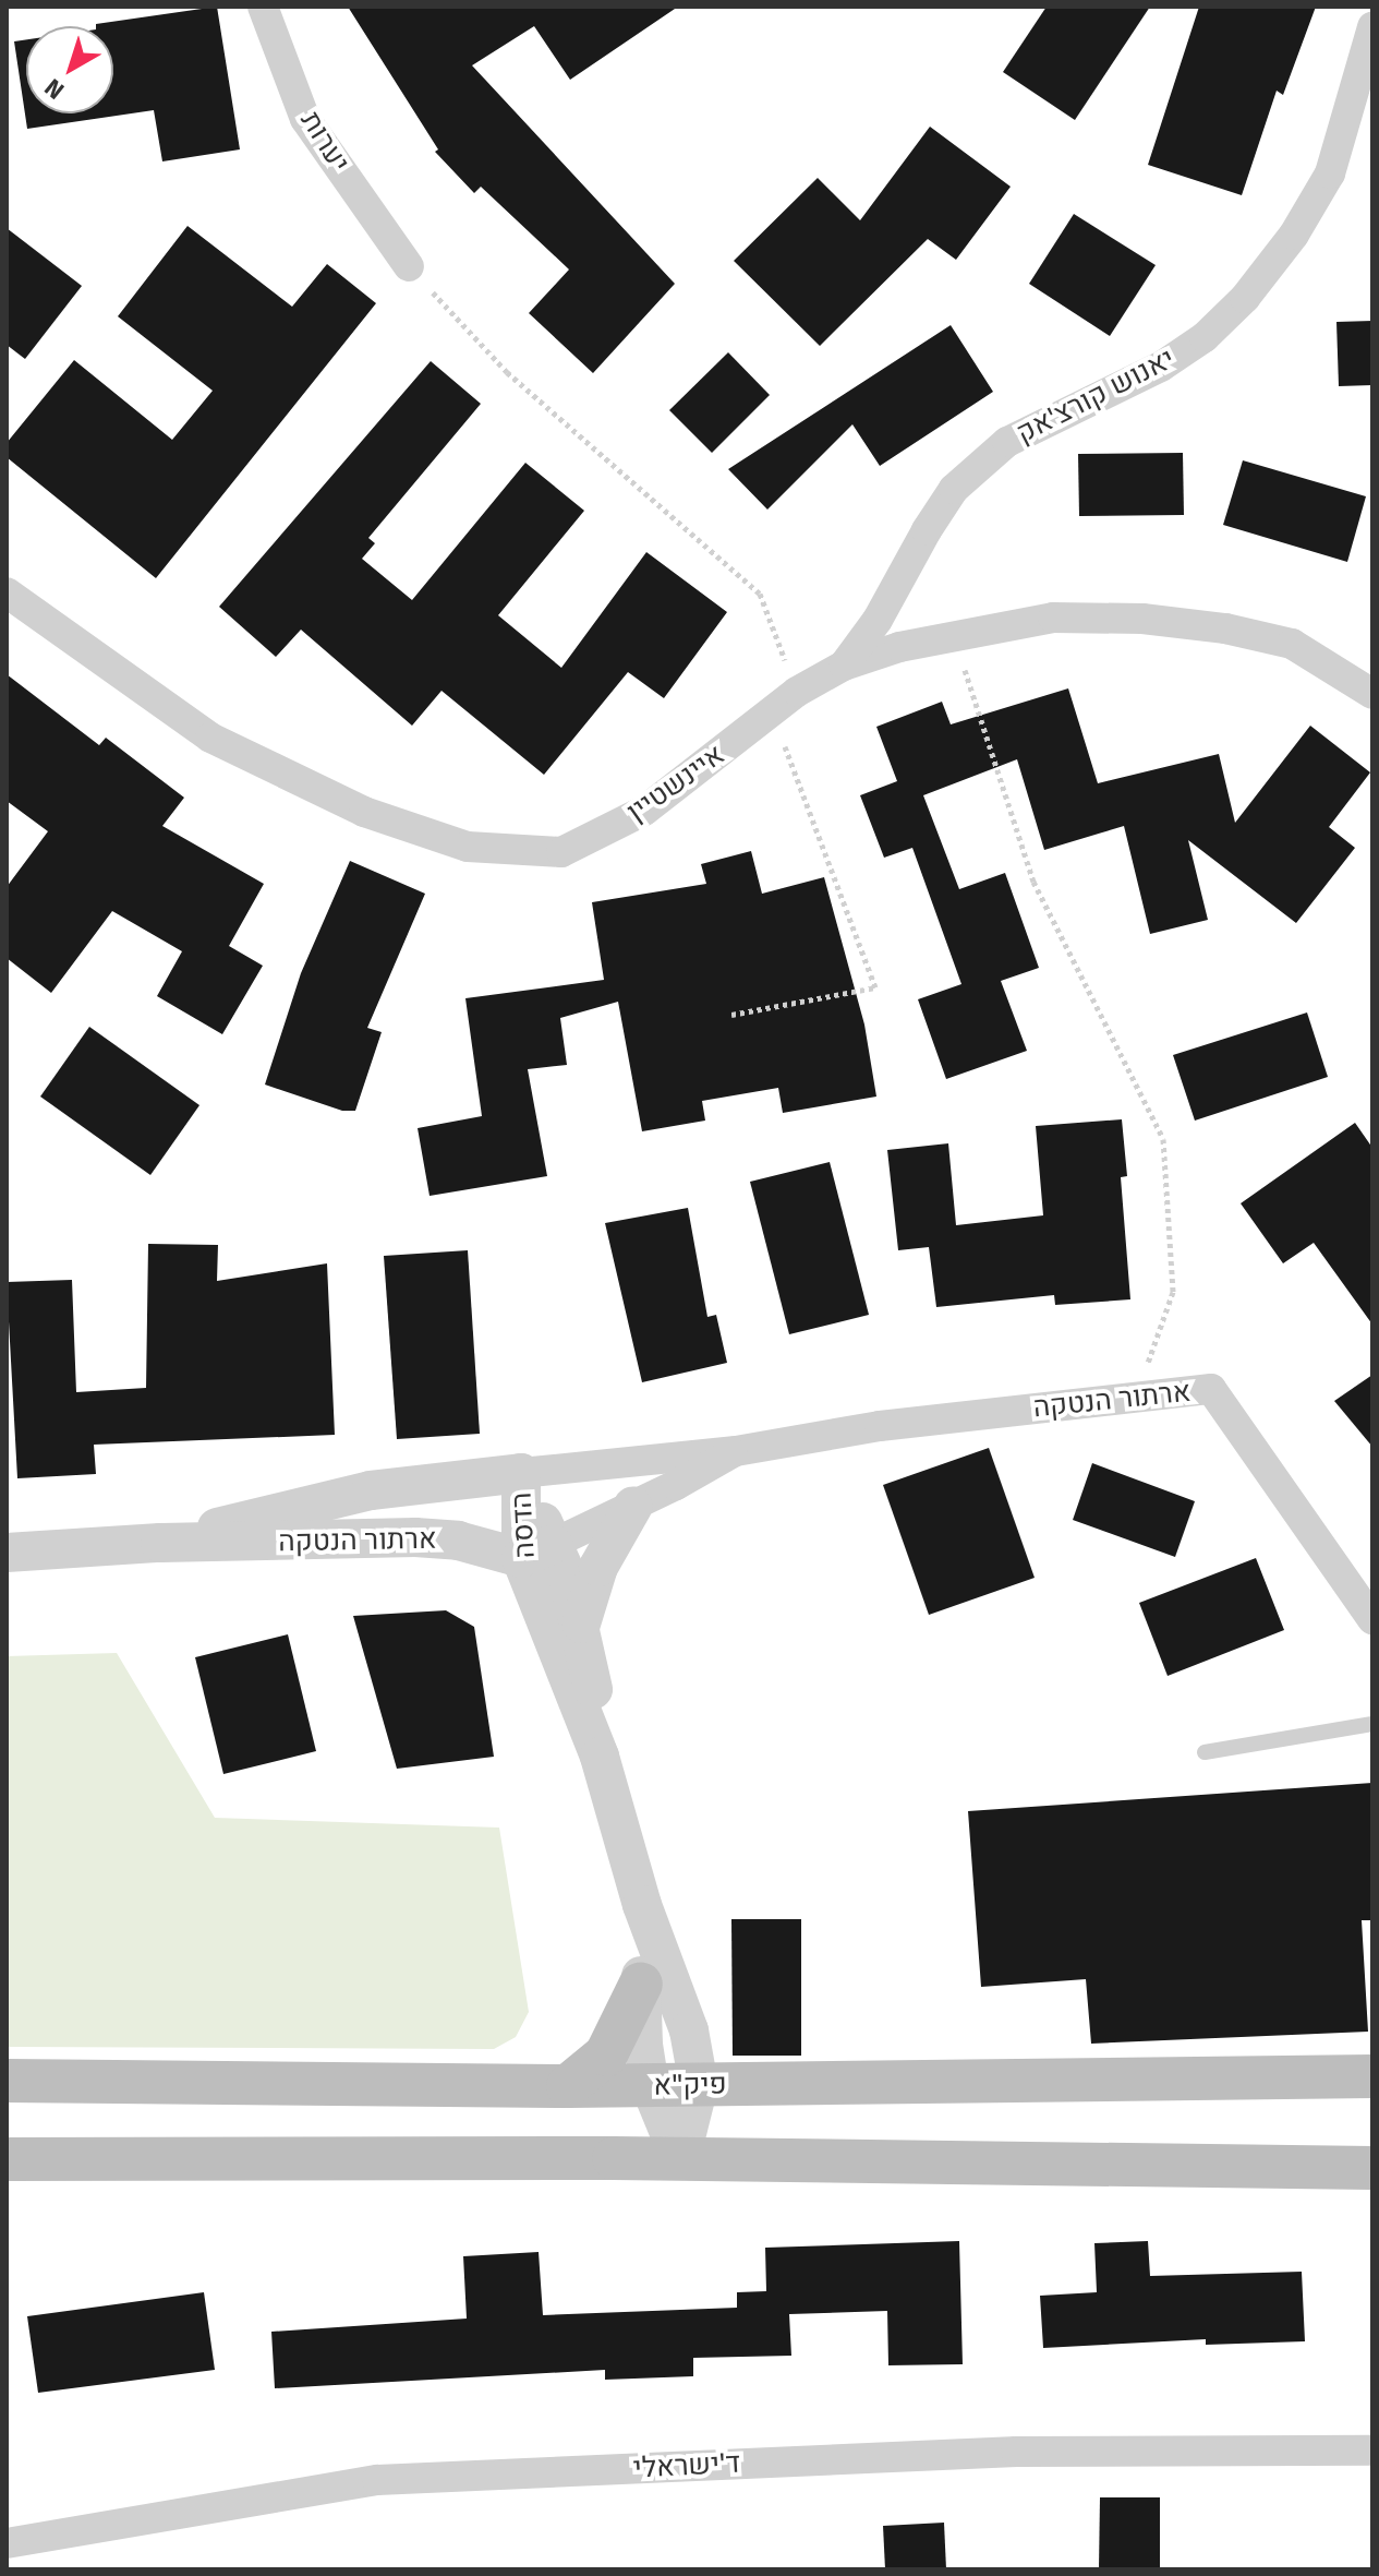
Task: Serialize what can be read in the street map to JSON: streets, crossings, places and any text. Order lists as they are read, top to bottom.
{
  "streets": {
    "main road": ["פיק\"א"],
    "street": [
      "יערות",
      "יאנוש קורצ'אק",
      "איינשטיין",
      "ארתור הנטקה",
      "הדסה",
      "ד'ישראלי"
    ]
  },
  "crossings": [
    ["יאנוש קורצ'אק", "איינשטיין"],
    ["ארתור הנטקה", "הדסה"],
    ["הדסה", "פיק\"א"]
  ],
  "north": "bottom left"
}
